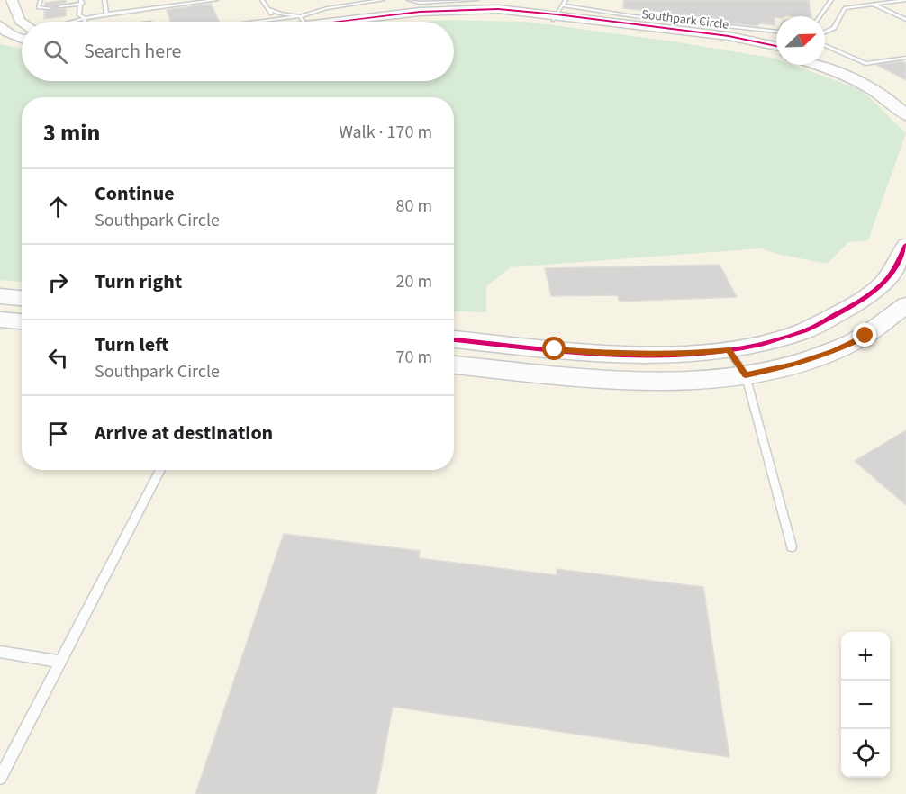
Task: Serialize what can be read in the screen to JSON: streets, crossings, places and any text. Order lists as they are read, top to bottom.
{
  "streets": {
    "street": ["Southpark Circle"]
  },
  "north": "top right",
  "page": {
    "search": "Search here",
    "heading": ["3 min", "Walk · 170 m"],
    "list": [
      ["Continue", "Southpark Circle", "80 m"],
      ["Turn right", "20 m"],
      ["Turn left", "Southpark Circle", "70 m"],
      "Arrive at destination"
    ],
    "map_buttons": ["+", "−"]
  }
}
